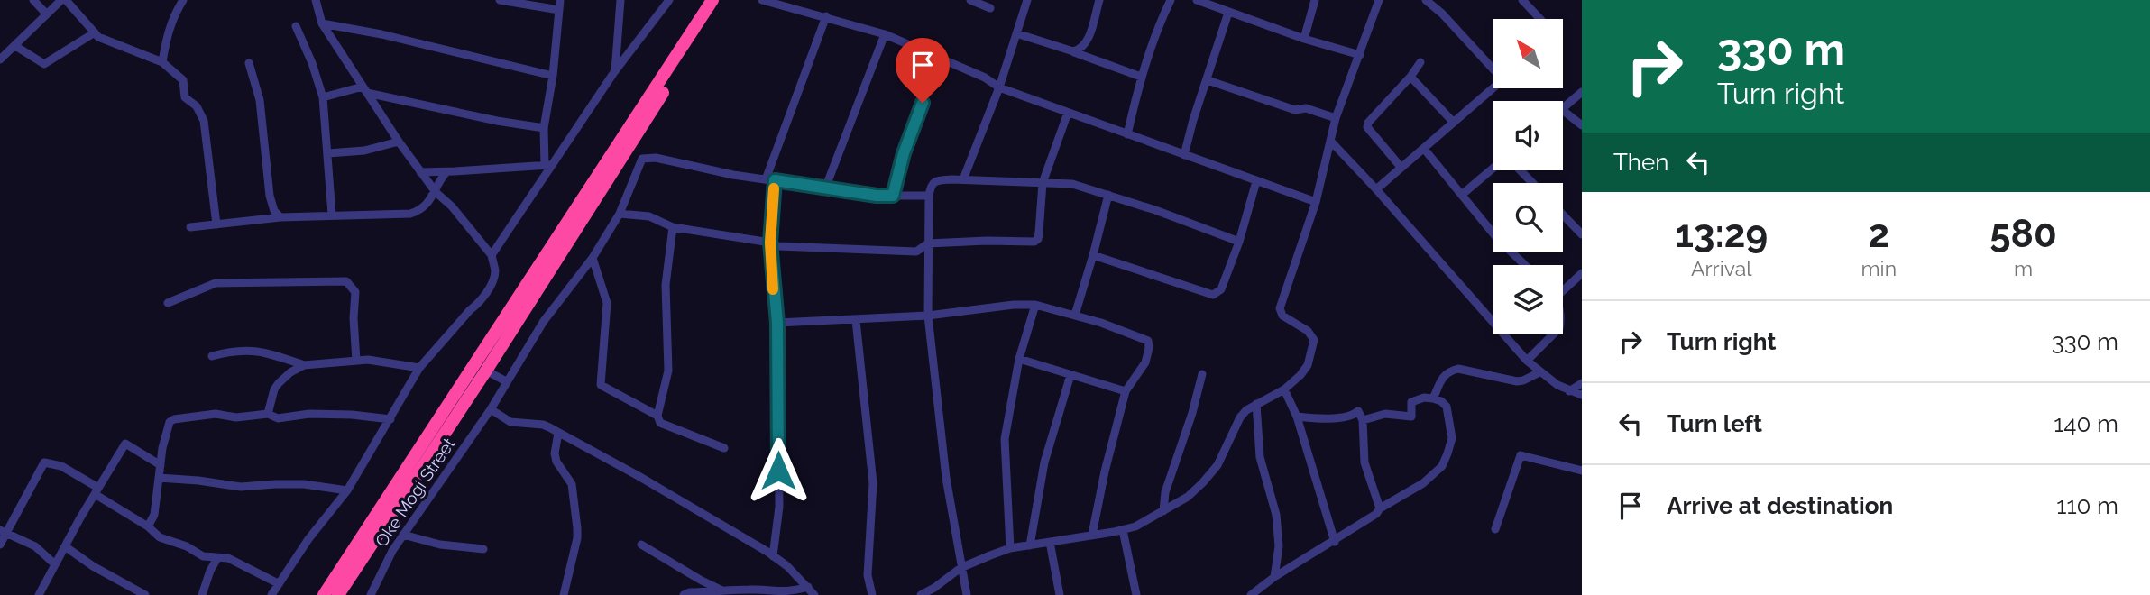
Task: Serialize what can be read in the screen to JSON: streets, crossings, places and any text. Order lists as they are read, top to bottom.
{
  "streets": {
    "street": ["Oke Mogi Street"]
  },
  "north": "top left",
  "page": {
    "turn": ["330 m", "Turn right"],
    "then": "Then",
    "eta": [
      "13:29",
      "Arrival",
      "2",
      "min",
      "580",
      "m"
    ],
    "list": [
      {
        "name": "Turn right",
        "value": "330 m"
      },
      {
        "name": "Turn left",
        "value": "140 m"
      },
      {
        "name": "Arrive at destination",
        "value": "110 m"
      }
    ]
  }
}
